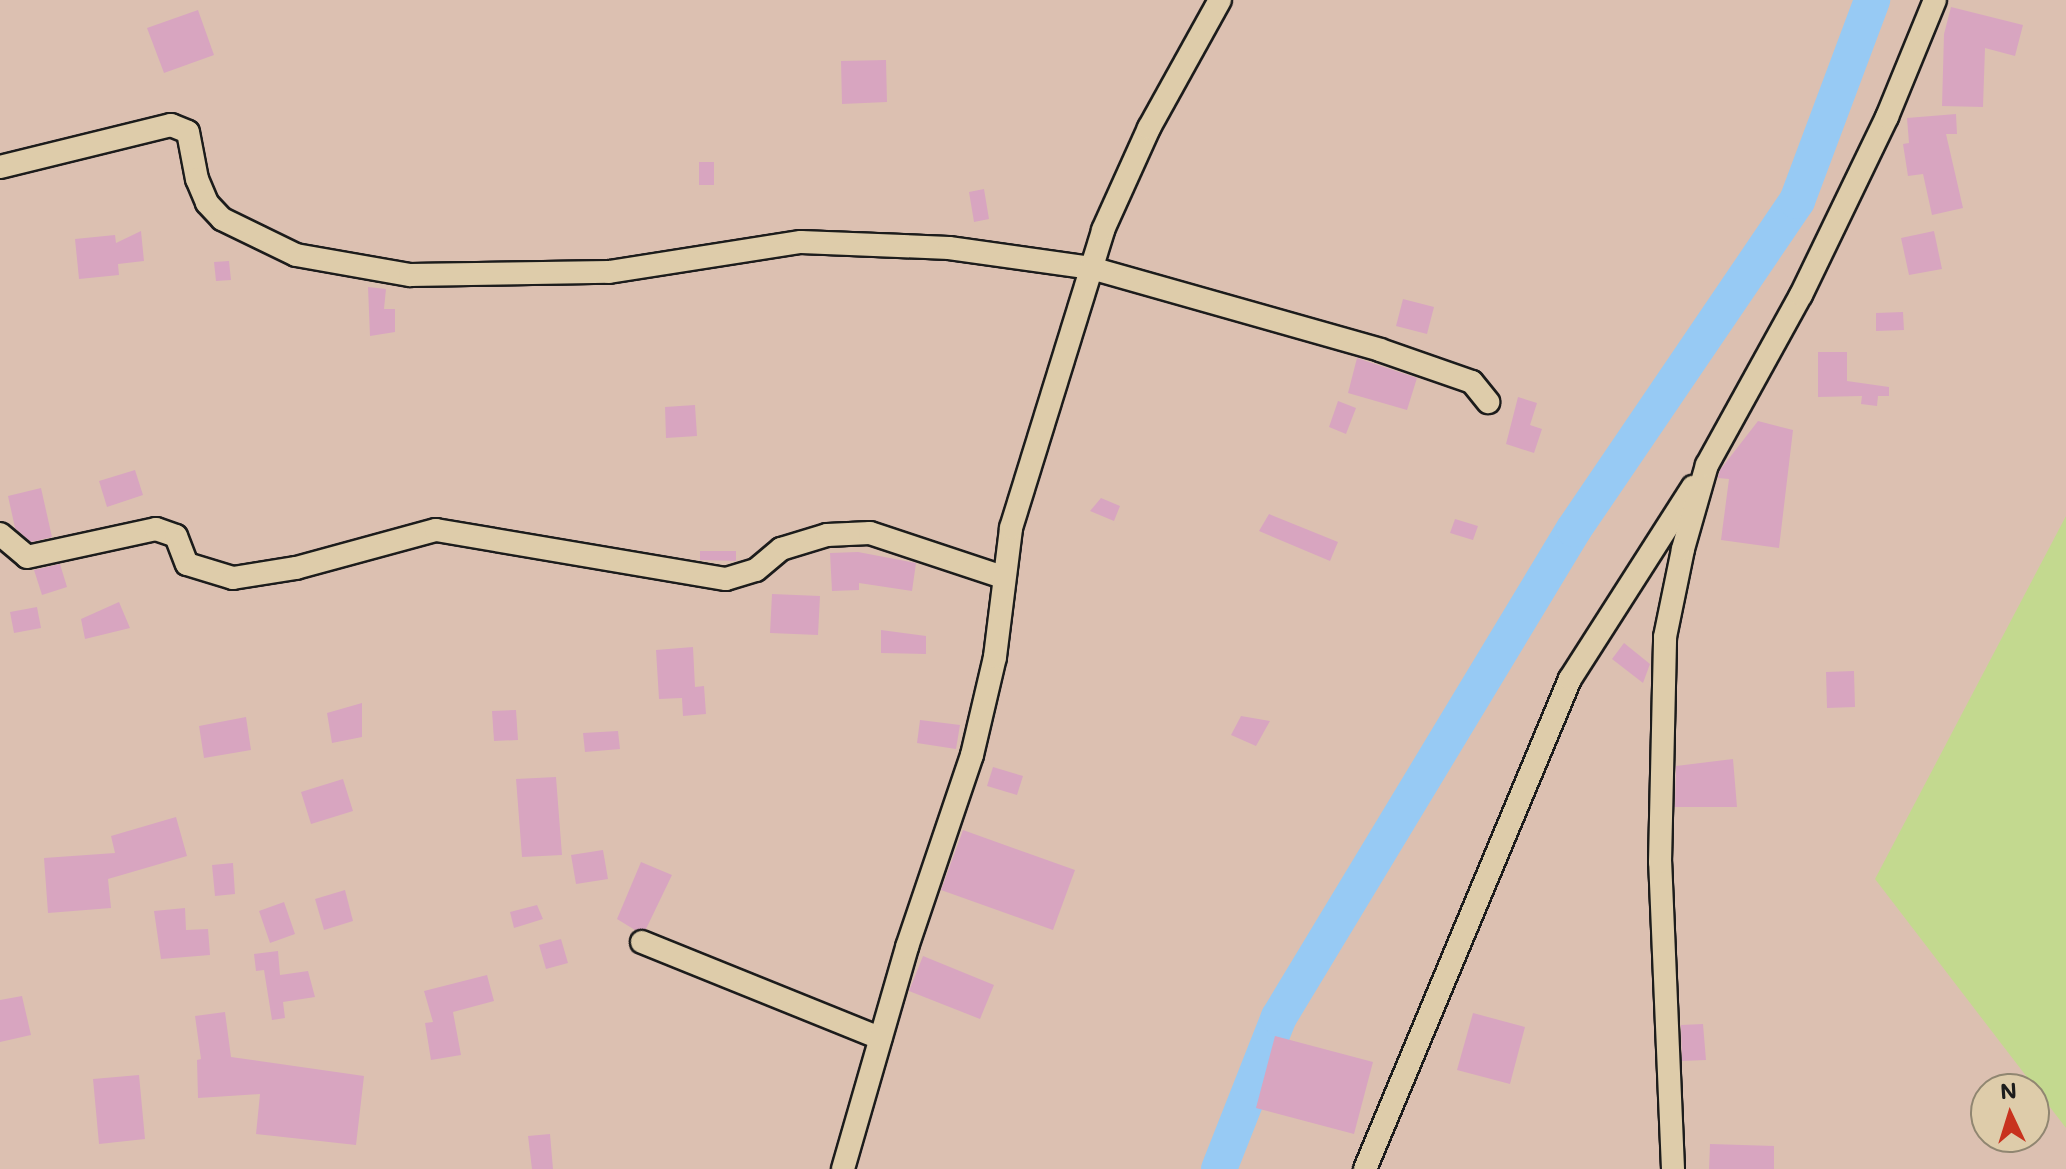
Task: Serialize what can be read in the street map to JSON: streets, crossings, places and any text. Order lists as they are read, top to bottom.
{
  "north": "top"
}
